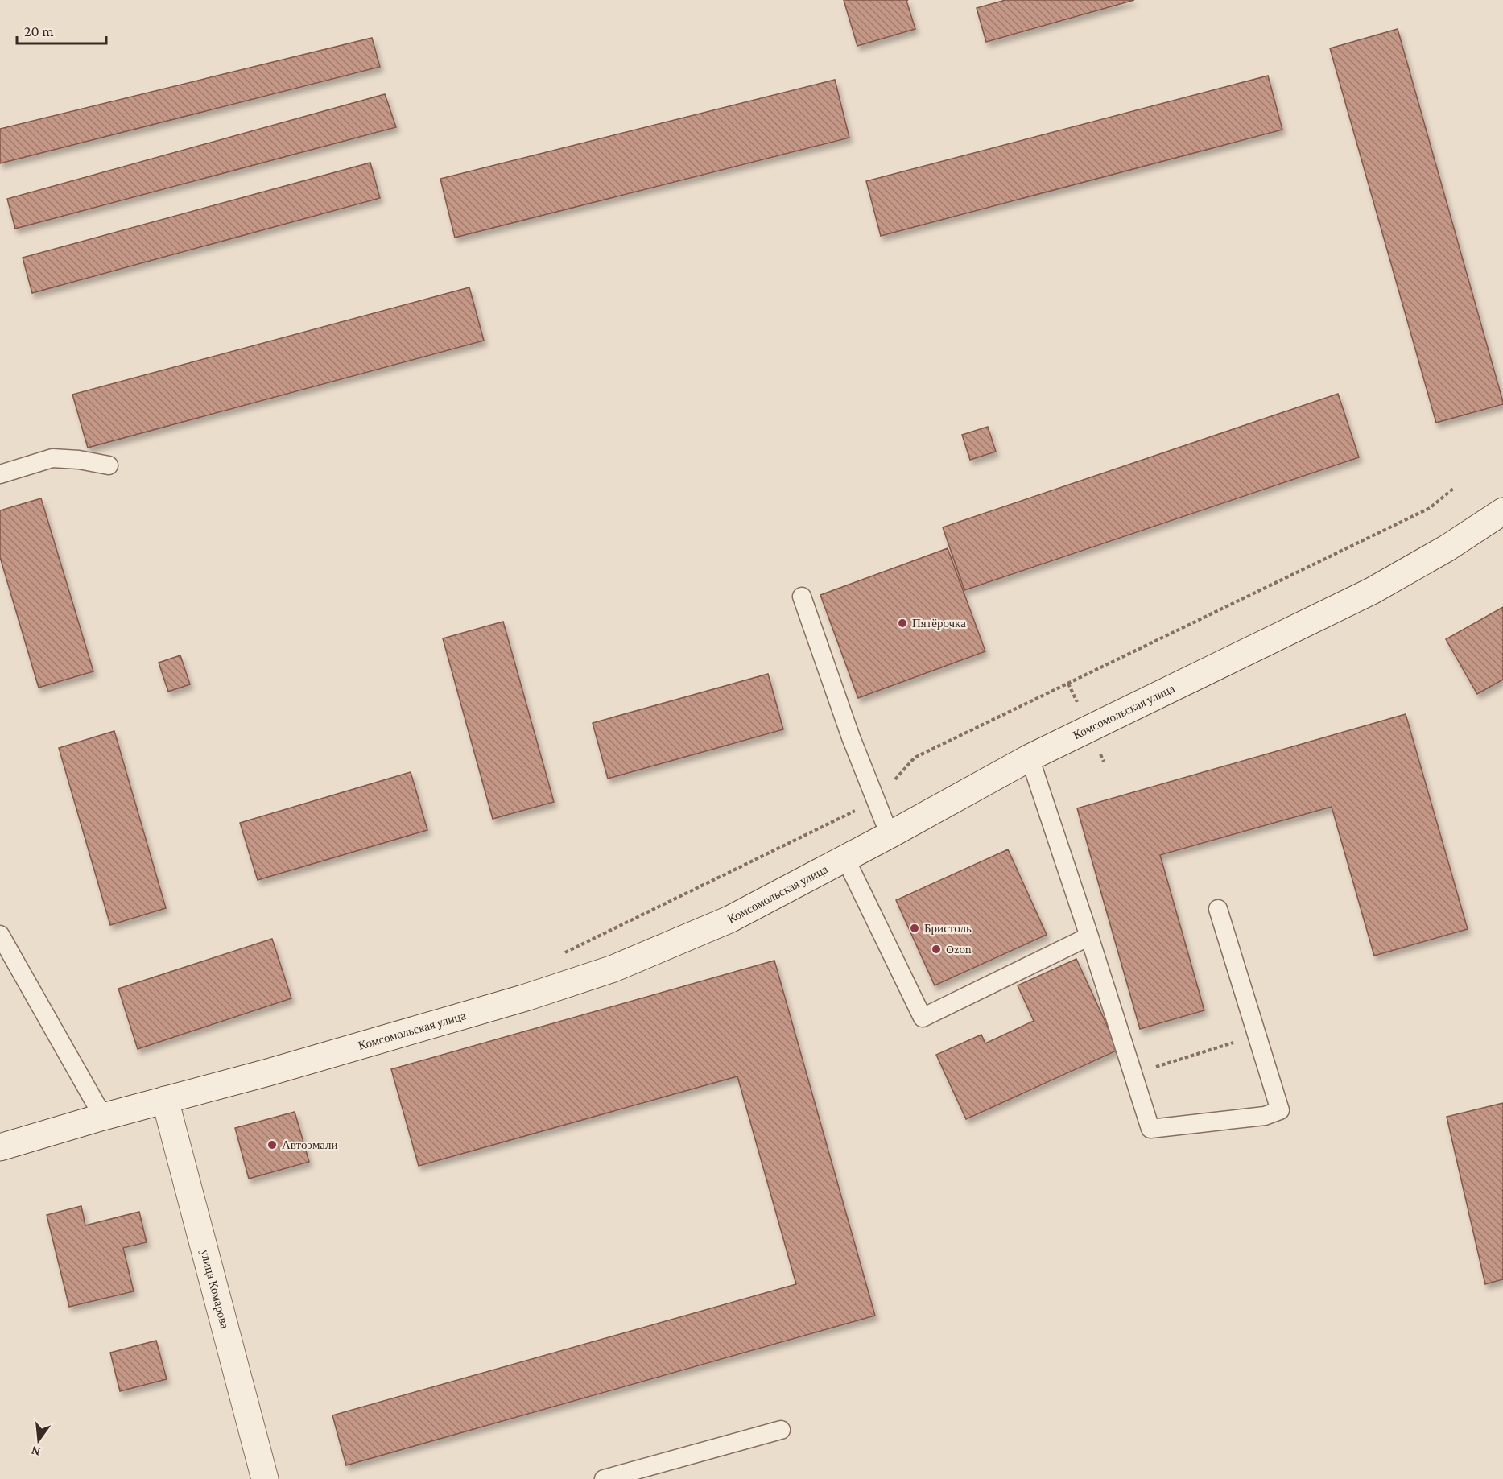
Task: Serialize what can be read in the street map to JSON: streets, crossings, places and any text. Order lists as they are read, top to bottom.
{
  "streets": {
    "street": ["Комсомольская улица", "улица Комарова"]
  },
  "crossings": [
    ["Комсомольская улица", "улица Комарова"]
  ],
  "places": [
    "Пятёрочка",
    "Бристоль",
    "Ozon",
    "Автоэмали"
  ],
  "scale_bar": "20 m",
  "north": "bottom"
}
